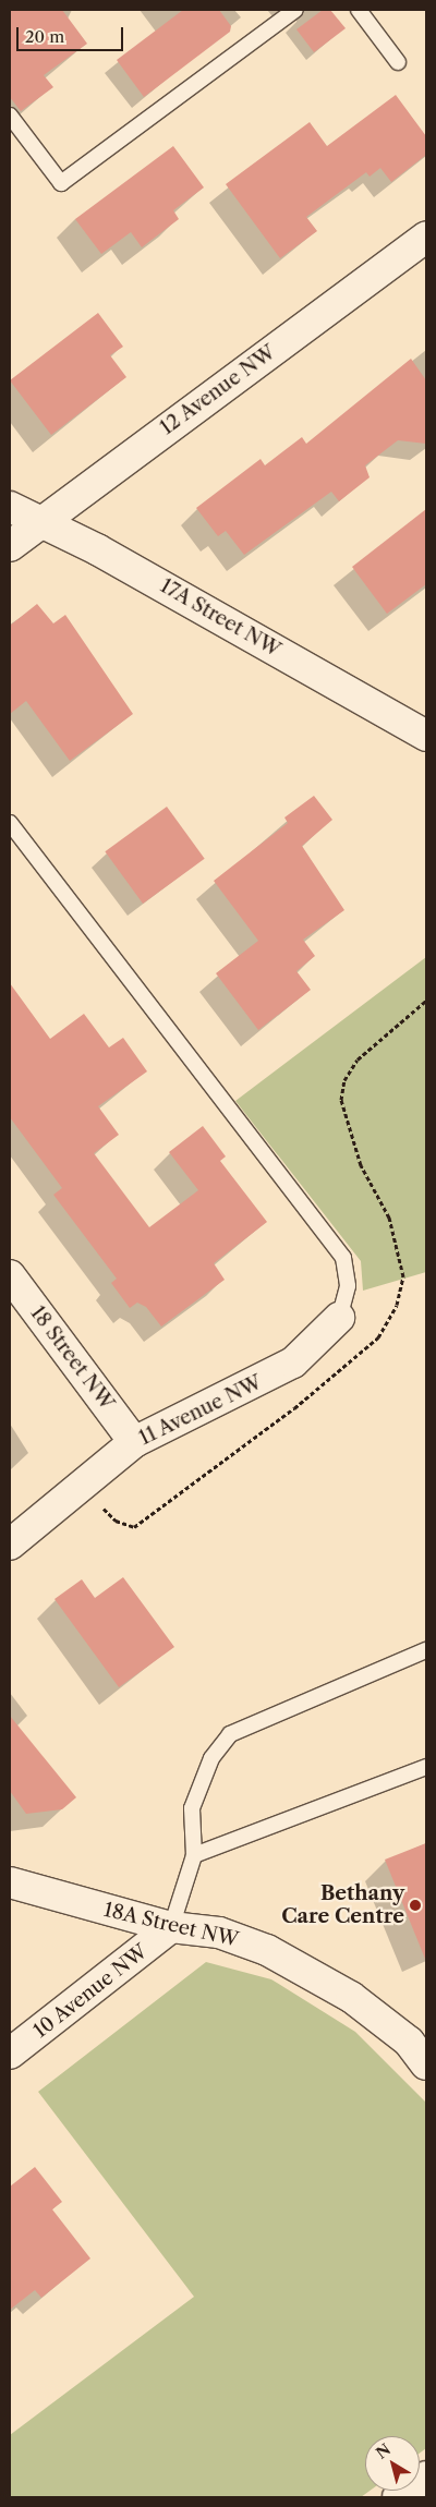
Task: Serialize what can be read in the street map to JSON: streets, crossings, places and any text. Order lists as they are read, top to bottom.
{
  "streets": {
    "street": [
      "12 Avenue NW",
      "17A Street NW",
      "18 Street NW",
      "11 Avenue NW",
      "18A Street NW",
      "10 Avenue NW"
    ]
  },
  "crossings": [
    ["12 Avenue NW", "17A Street NW"],
    ["18 Street NW", "11 Avenue NW"],
    ["18A Street NW", "10 Avenue NW"]
  ],
  "places": ["Bethany Care Centre"],
  "scale_bar": "20 m",
  "north": "top left"
}
